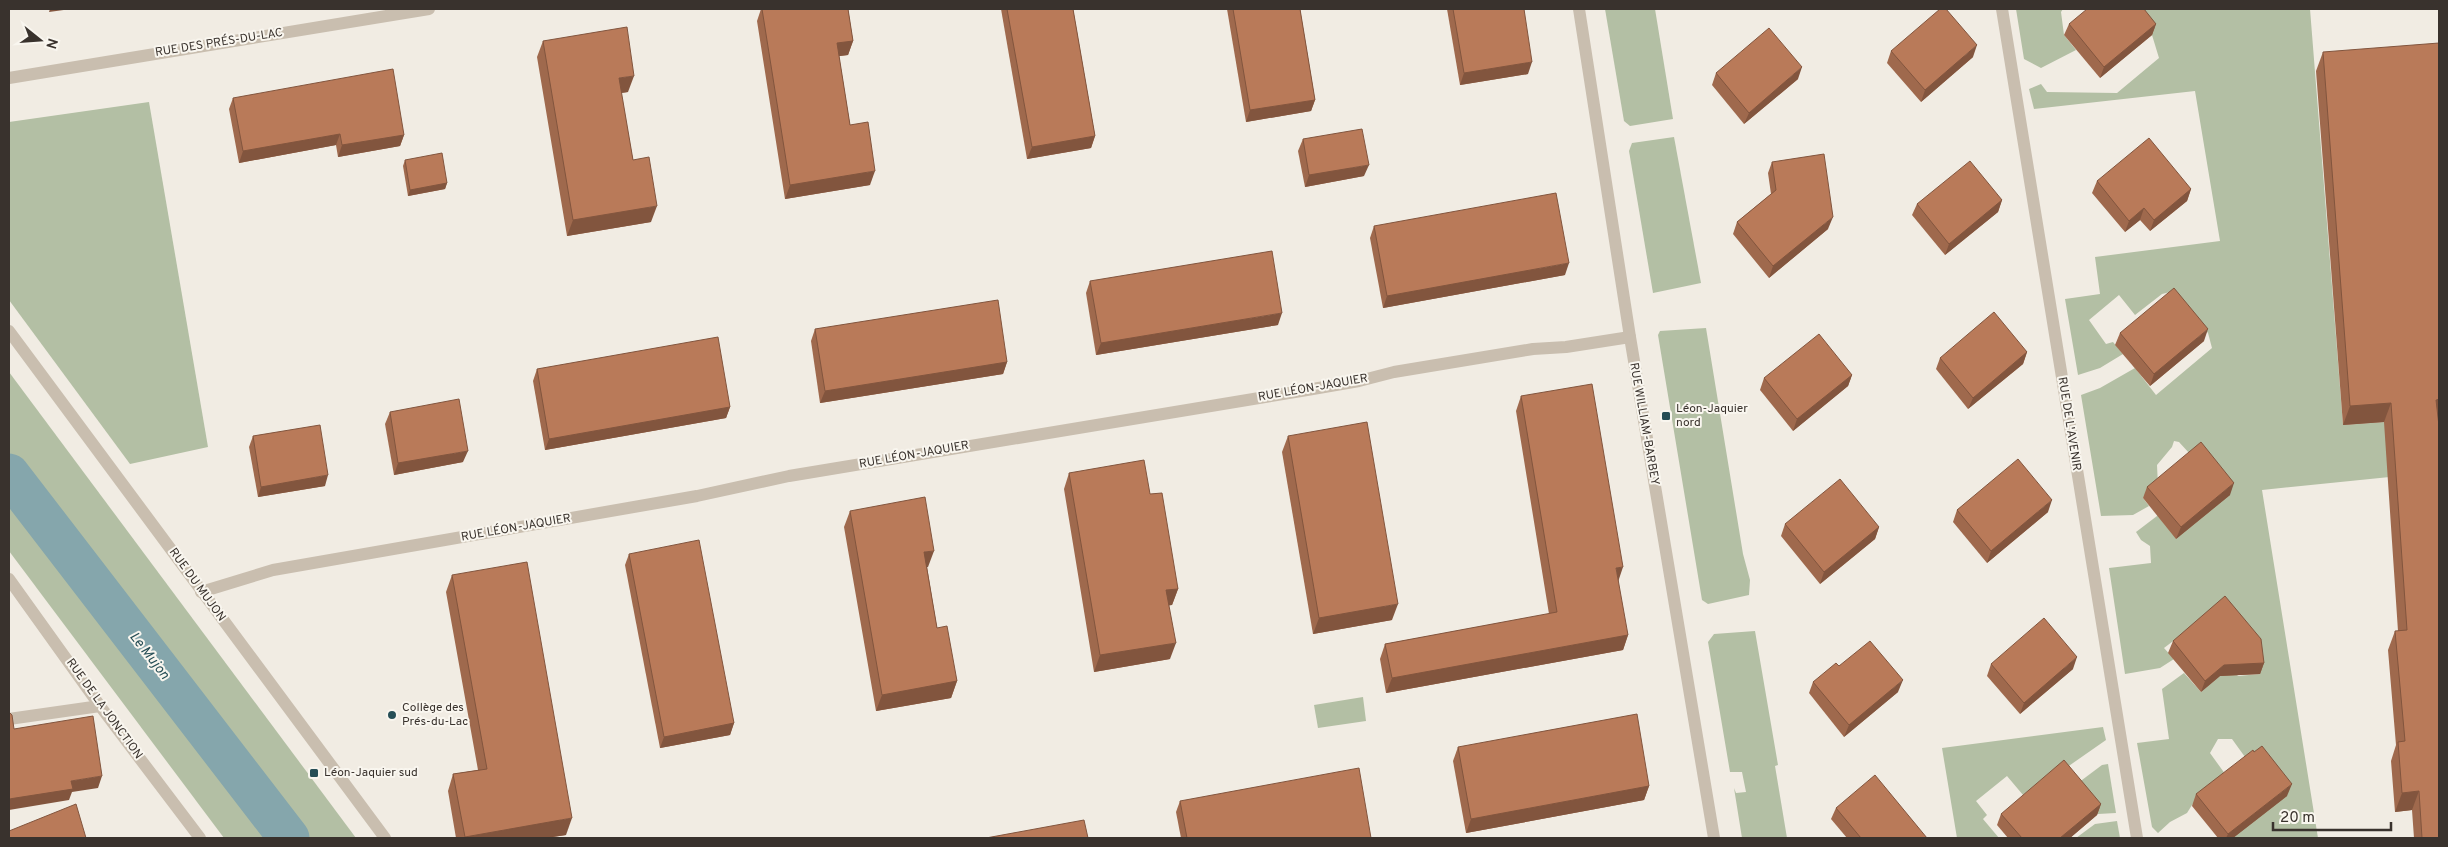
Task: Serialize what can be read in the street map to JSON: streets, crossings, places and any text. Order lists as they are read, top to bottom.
{
  "streets": {
    "street": [
      "RUE DES PRÉS-DU-LAC",
      "RUE LÉON-JAQUIER",
      "RUE WILLIAM-BARBEY",
      "RUE DE L'AVENIR",
      "RUE DU MUJON",
      "RUE DE LA JONCTION"
    ]
  },
  "crossings": [
    ["RUE LÉON-JAQUIER", "RUE WILLIAM-BARBEY"],
    ["RUE LÉON-JAQUIER", "RUE DU MUJON"]
  ],
  "water": ["Le Mujon"],
  "places": {
    "transit": ["Léon-Jaquier nord", "Léon-Jaquier sud"],
    "other": ["Collège des Prés-du-Lac"]
  },
  "scale_bar": "20 m",
  "north": "right"
}
